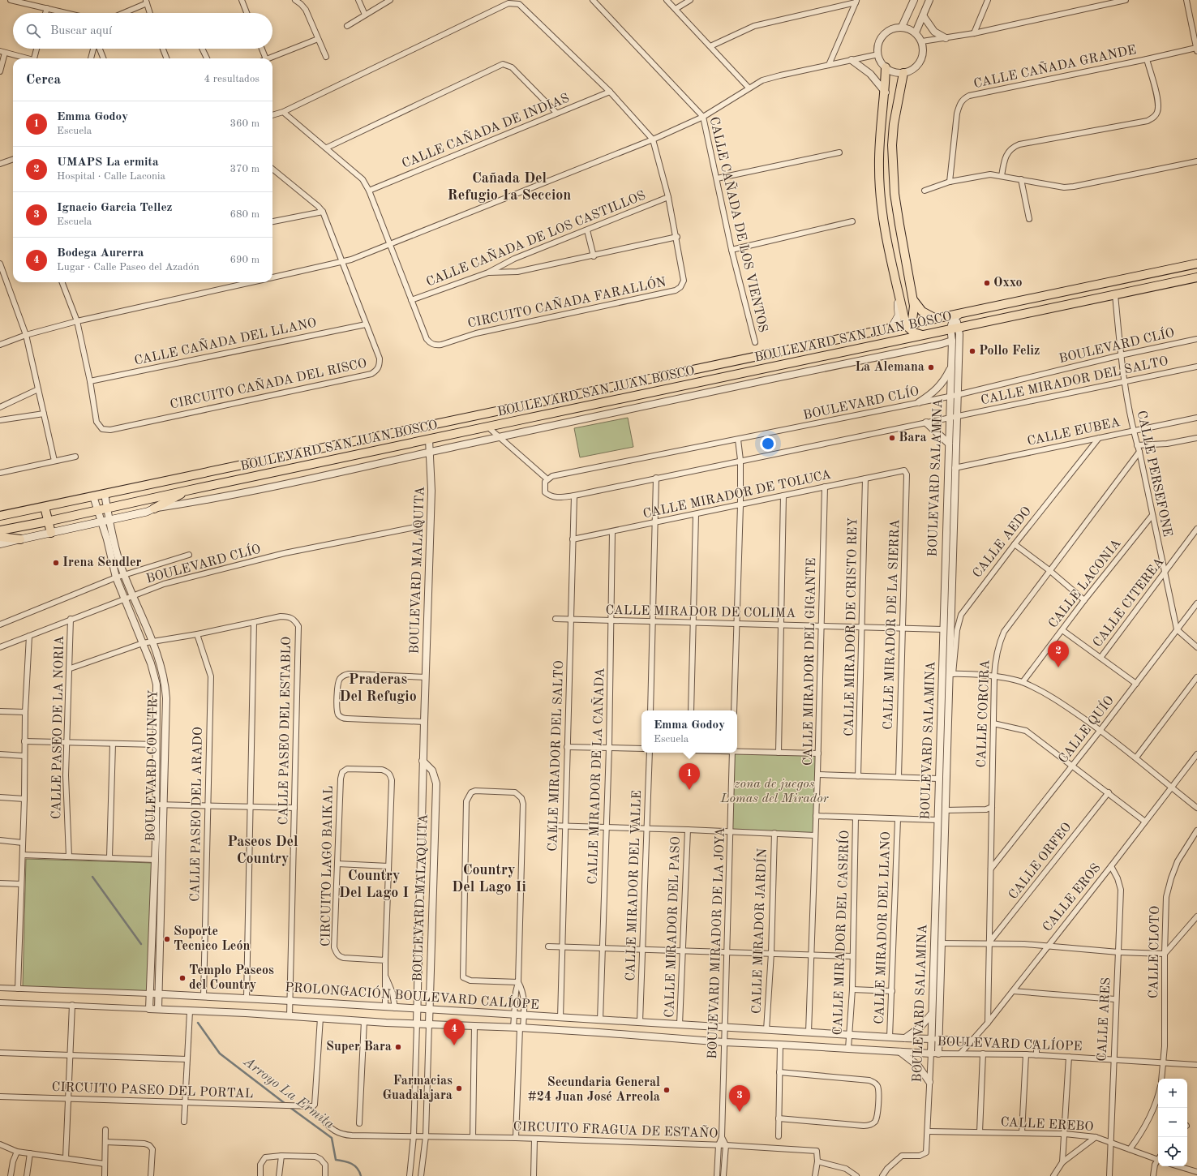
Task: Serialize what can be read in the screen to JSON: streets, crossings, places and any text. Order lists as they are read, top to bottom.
{
  "streets": {
    "main road": ["BOULEVARD SAN JUAN BOSCO"],
    "street": [
      "CALLE CAÑADA GRANDE",
      "CALLE CAÑADA DE INDIAS",
      "CALLE CAÑADA DE LOS VIENTOS",
      "CALLE CAÑADA DE LOS CASTILLOS",
      "CIRCUITO CAÑADA FARALLÓN",
      "CALLE CAÑADA DEL LLANO",
      "BOULEVARD CLÍO",
      "CALLE MIRADOR DEL SALTO",
      "CIRCUITO CAÑADA DEL RISCO",
      "CALLE EUBEA",
      "CALLE PERSEFONE",
      "BOULEVARD SALAMINA",
      "CALLE MIRADOR DE TOLUCA",
      "CALLE AEDO",
      "BOULEVARD MALAQUITA",
      "CALLE LACONIA",
      "CALLE CITEREA",
      "CALLE MIRADOR DE COLIMA",
      "CALLE MIRADOR DE LA SIERRA",
      "CALLE MIRADOR DE CRISTO REY",
      "CALLE MIRADOR DEL GIGANTE",
      "CALLE CORCIRA",
      "CALLE PASEO DE LA NORIA",
      "CALLE QUÍO",
      "CALLE PASEO DEL ESTABLO",
      "BOULEVARD COUNTRY",
      "CALLE MIRADOR DE LA CAÑADA",
      "CALLE PASEO DEL ARADO",
      "CALLE ORFEO",
      "CIRCUITO LAGO BAIKAL",
      "CALLE MIRADOR DEL VALLE",
      "CALLE EROS",
      "CALLE MIRADOR DEL PASO",
      "CALLE MIRADOR DEL LLANO",
      "CALLE MIRADOR JARDÍN",
      "CALLE MIRADOR DEL CASERÍO",
      "BOULEVARD MIRADOR DE LA JOYA",
      "CALLE CLOTO",
      "PROLONGACIÓN BOULEVARD CALÍOPE",
      "CALLE ARES",
      "BOULEVARD CALÍOPE",
      "CIRCUITO PASEO DEL PORTAL",
      "CALLE EREBO",
      "CIRCUITO FRAGUA DE ESTAÑO"
    ]
  },
  "crossings": [
    ["CALLE CAÑADA DE INDIAS", "CIRCUITO CAÑADA FARALLÓN"],
    ["CALLE CAÑADA DE LOS CASTILLOS", "CIRCUITO CAÑADA FARALLÓN"],
    ["BOULEVARD SAN JUAN BOSCO", "CALLE PERSEFONE"],
    ["BOULEVARD SAN JUAN BOSCO", "BOULEVARD SALAMINA"],
    ["BOULEVARD SAN JUAN BOSCO", "BOULEVARD MALAQUITA"],
    ["BOULEVARD SAN JUAN BOSCO", "BOULEVARD COUNTRY"],
    ["CALLE CAÑADA DEL LLANO", "CIRCUITO CAÑADA DEL RISCO"],
    ["BOULEVARD CLÍO", "CALLE MIRADOR DEL SALTO"],
    ["BOULEVARD CLÍO", "CALLE PERSEFONE"],
    ["BOULEVARD CLÍO", "BOULEVARD SALAMINA"],
    ["BOULEVARD CLÍO", "CALLE PASEO DE LA NORIA"],
    ["BOULEVARD CLÍO", "BOULEVARD COUNTRY"],
    ["CALLE MIRADOR DEL SALTO", "CALLE PERSEFONE"],
    ["CALLE MIRADOR DEL SALTO", "BOULEVARD SALAMINA"],
    ["CALLE MIRADOR DEL SALTO", "CALLE MIRADOR DE TOLUCA"],
    ["CALLE MIRADOR DEL SALTO", "CALLE MIRADOR DE COLIMA"],
    ["CALLE MIRADOR DEL SALTO", "PROLONGACIÓN BOULEVARD CALÍOPE"],
    ["CALLE EUBEA", "CALLE PERSEFONE"],
    ["CALLE EUBEA", "BOULEVARD SALAMINA"],
    ["CALLE EUBEA", "CALLE AEDO"],
    ["CALLE PERSEFONE", "CALLE LACONIA"],
    ["CALLE PERSEFONE", "CALLE CITEREA"],
    ["CALLE PERSEFONE", "CALLE CORCIRA"],
    ["CALLE PERSEFONE", "CALLE QUÍO"],
    ["BOULEVARD SALAMINA", "CALLE AEDO"],
    ["BOULEVARD SALAMINA", "CALLE MIRADOR DE COLIMA"],
    ["BOULEVARD SALAMINA", "BOULEVARD CALÍOPE"],
    ["BOULEVARD SALAMINA", "CALLE EREBO"],
    ["CALLE MIRADOR DE TOLUCA", "CALLE MIRADOR DE LA SIERRA"],
    ["CALLE MIRADOR DE TOLUCA", "CALLE MIRADOR DE CRISTO REY"],
    ["CALLE MIRADOR DE TOLUCA", "CALLE MIRADOR DEL GIGANTE"],
    ["CALLE MIRADOR DE TOLUCA", "CALLE MIRADOR DE LA CAÑADA"],
    ["BOULEVARD MALAQUITA", "PROLONGACIÓN BOULEVARD CALÍOPE"],
    ["BOULEVARD MALAQUITA", "CIRCUITO FRAGUA DE ESTAÑO"],
    ["CALLE MIRADOR DE COLIMA", "CALLE MIRADOR DE LA SIERRA"],
    ["CALLE MIRADOR DE COLIMA", "CALLE MIRADOR DE CRISTO REY"],
    ["CALLE MIRADOR DE COLIMA", "CALLE MIRADOR DEL GIGANTE"],
    ["CALLE MIRADOR DE COLIMA", "CALLE MIRADOR DE LA CAÑADA"],
    ["CALLE MIRADOR DEL GIGANTE", "BOULEVARD CALÍOPE"],
    ["CALLE CORCIRA", "CALLE QUÍO"],
    ["CALLE CORCIRA", "CALLE ORFEO"],
    ["CALLE CORCIRA", "CALLE EROS"],
    ["CALLE PASEO DE LA NORIA", "CALLE PASEO DEL ESTABLO"],
    ["CALLE PASEO DEL ESTABLO", "BOULEVARD COUNTRY"],
    ["CALLE PASEO DEL ESTABLO", "CALLE PASEO DEL ARADO"],
    ["CALLE PASEO DEL ESTABLO", "PROLONGACIÓN BOULEVARD CALÍOPE"],
    ["BOULEVARD COUNTRY", "PROLONGACIÓN BOULEVARD CALÍOPE"],
    ["CALLE MIRADOR DE LA CAÑADA", "PROLONGACIÓN BOULEVARD CALÍOPE"],
    ["CALLE PASEO DEL ARADO", "PROLONGACIÓN BOULEVARD CALÍOPE"],
    ["CIRCUITO LAGO BAIKAL", "PROLONGACIÓN BOULEVARD CALÍOPE"],
    ["CALLE MIRADOR DEL VALLE", "PROLONGACIÓN BOULEVARD CALÍOPE"],
    ["CALLE EROS", "CALLE ARES"],
    ["CALLE EROS", "BOULEVARD CALÍOPE"],
    ["CALLE MIRADOR DEL PASO", "PROLONGACIÓN BOULEVARD CALÍOPE"],
    ["CALLE MIRADOR DEL LLANO", "BOULEVARD CALÍOPE"],
    ["CALLE MIRADOR JARDÍN", "BOULEVARD CALÍOPE"],
    ["CALLE MIRADOR DEL CASERÍO", "BOULEVARD CALÍOPE"],
    ["BOULEVARD MIRADOR DE LA JOYA", "PROLONGACIÓN BOULEVARD CALÍOPE"],
    ["BOULEVARD MIRADOR DE LA JOYA", "BOULEVARD CALÍOPE"],
    ["BOULEVARD MIRADOR DE LA JOYA", "CIRCUITO FRAGUA DE ESTAÑO"],
    ["CALLE CLOTO", "BOULEVARD CALÍOPE"],
    ["PROLONGACIÓN BOULEVARD CALÍOPE", "BOULEVARD CALÍOPE"],
    ["PROLONGACIÓN BOULEVARD CALÍOPE", "CIRCUITO PASEO DEL PORTAL"],
    ["CALLE ARES", "BOULEVARD CALÍOPE"],
    ["CALLE ARES", "CALLE EREBO"]
  ],
  "districts": [
    "Cañada Del Refugio 1a Seccion",
    "Praderas Del Refugio",
    "Paseos Del Country",
    "Country Del Lago Ii",
    "Country Del Lago I"
  ],
  "water": ["Arroyo La Ermita"],
  "parks": ["zona de juegos Lomas del Mirador"],
  "places": [
    "Oxxo",
    "Pollo Feliz",
    "La Alemana",
    "Bara",
    "Irena Sendler",
    "Soporte Tecnico León",
    "Templo Paseos del Country",
    "Super Bara",
    "Farmacias Guadalajara",
    "Secundaria General #24 Juan José Arreola"
  ],
  "page": {
    "search": "Buscar aquí",
    "heading": ["Cerca", "4 resultados"],
    "list": [
      {
        "mark": "1",
        "name": "Emma Godoy",
        "note": "Escuela",
        "value": "360 m"
      },
      {
        "mark": "2",
        "name": "UMAPS La ermita",
        "note": "Hospital · Calle Laconia",
        "value": "370 m"
      },
      {
        "mark": "3",
        "name": "Ignacio Garcia Tellez",
        "note": "Escuela",
        "value": "680 m"
      },
      {
        "mark": "4",
        "name": "Bodega Aurerra",
        "note": "Lugar · Calle Paseo del Azadón",
        "value": "690 m"
      }
    ],
    "pins": [
      "2",
      "1",
      "4",
      "3"
    ],
    "popup": ["Emma Godoy", "Escuela"],
    "map_buttons": ["+", "−"]
  }
}
